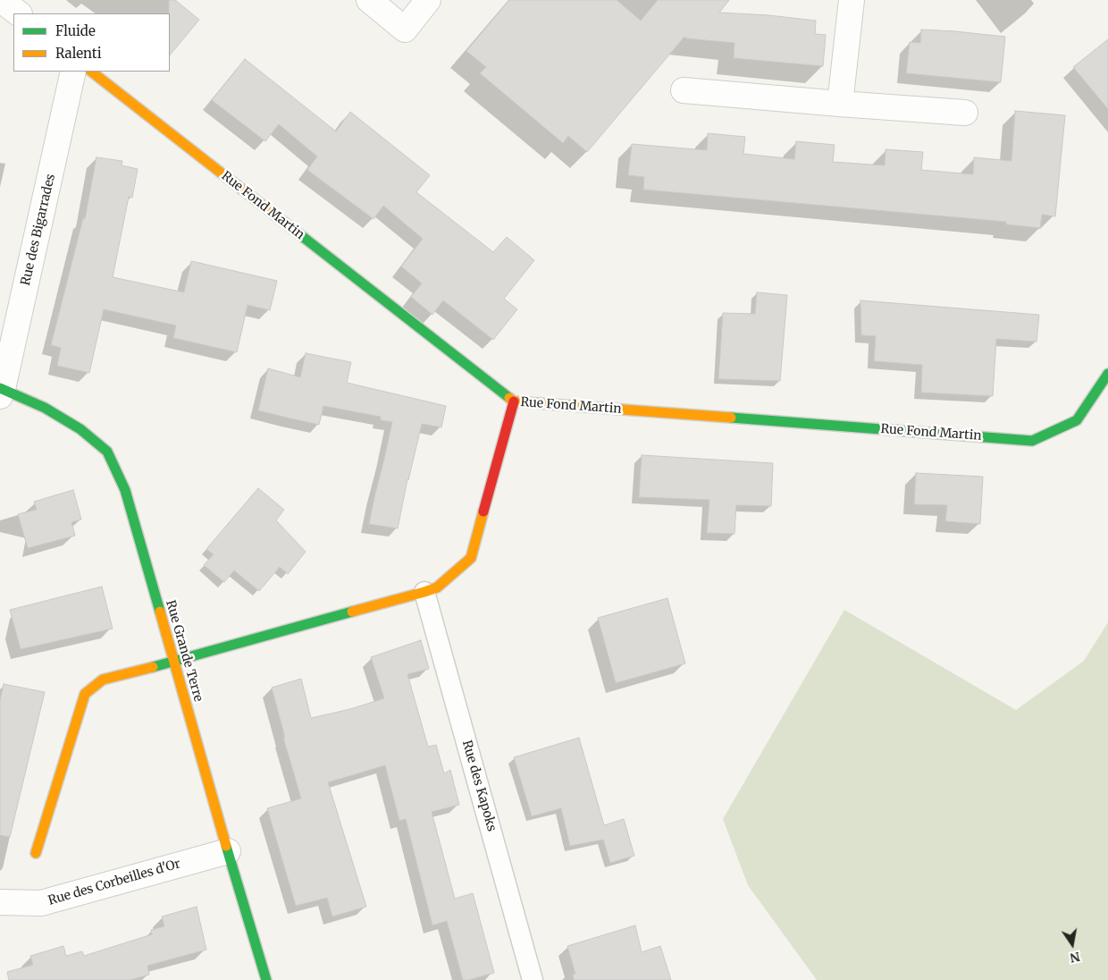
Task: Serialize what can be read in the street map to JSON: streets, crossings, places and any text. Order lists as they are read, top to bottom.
{
  "streets": {
    "street": [
      "Rue Fond Martin",
      "Rue des Bigarrades",
      "Rue Grande Terre",
      "Rue des Corbeilles d'Or"
    ],
    "lane": ["Rue des Kapoks"]
  },
  "crossings": [
    ["Rue des Bigarrades", "Rue Grande Terre"],
    ["Rue Grande Terre", "Rue des Corbeilles d'Or"]
  ],
  "legend": ["Fluide", "Ralenti"],
  "north": "bottom"
}
